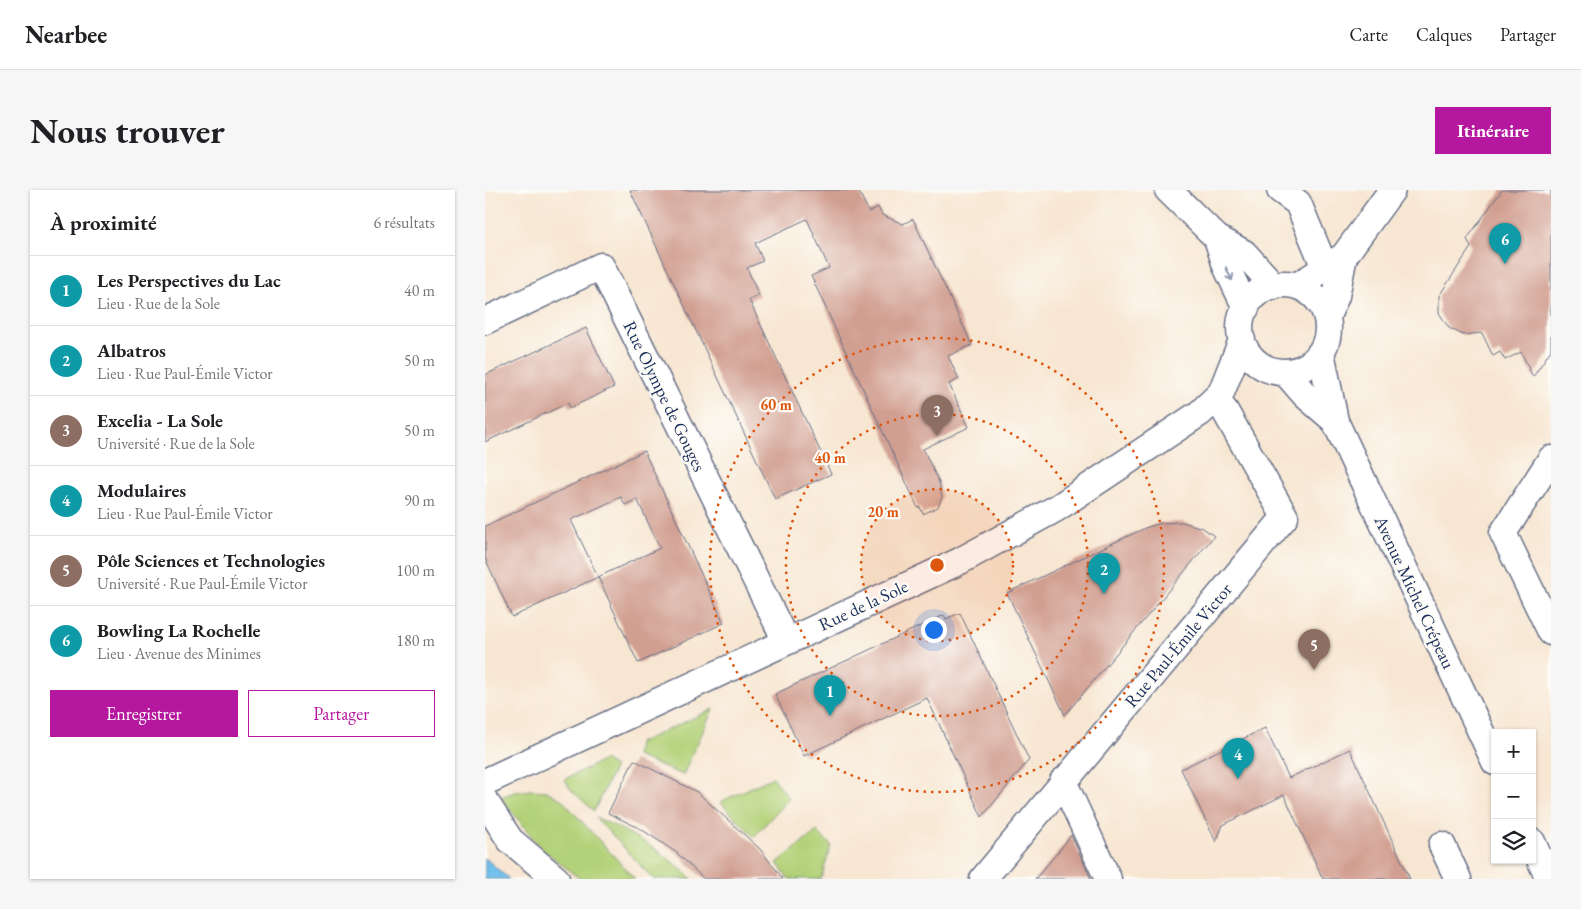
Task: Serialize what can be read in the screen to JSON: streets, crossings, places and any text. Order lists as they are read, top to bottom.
{
  "streets": {
    "street": [
      "Rue Olympe de Gouges",
      "Avenue Michel Crépeau",
      "Rue de la Sole",
      "Rue Paul-Émile Victor"
    ]
  },
  "crossings": [
    ["Rue Olympe de Gouges", "Rue de la Sole"],
    ["Avenue Michel Crépeau", "Rue de la Sole"],
    ["Rue de la Sole", "Rue Paul-Émile Victor"]
  ],
  "page": {
    "header": "Nearbee",
    "nav": ["Carte", "Calques", "Partager"],
    "buttons": [
      "Itinéraire",
      ["Enregistrer", "Partager"]
    ],
    "title": "Nous trouver",
    "heading": ["À proximité", "6 résultats"],
    "pins": [
      "6",
      "3",
      "2",
      "5",
      "1",
      "4"
    ],
    "list": [
      {
        "mark": "1",
        "name": "Les Perspectives du Lac",
        "note": "Lieu · Rue de la Sole",
        "value": "40 m"
      },
      {
        "mark": "2",
        "name": "Albatros",
        "note": "Lieu · Rue Paul-Émile Victor",
        "value": "50 m"
      },
      {
        "mark": "3",
        "name": "Excelia - La Sole",
        "note": "Université · Rue de la Sole",
        "value": "50 m"
      },
      {
        "mark": "4",
        "name": "Modulaires",
        "note": "Lieu · Rue Paul-Émile Victor",
        "value": "90 m"
      },
      {
        "mark": "5",
        "name": "Pôle Sciences et Technologies",
        "note": "Université · Rue Paul-Émile Victor",
        "value": "100 m"
      },
      {
        "mark": "6",
        "name": "Bowling La Rochelle",
        "note": "Lieu · Avenue des Minimes",
        "value": "180 m"
      }
    ],
    "map_buttons": ["+", "−"]
  },
  "rings": ["60 m", "40 m", "20 m"]
}
